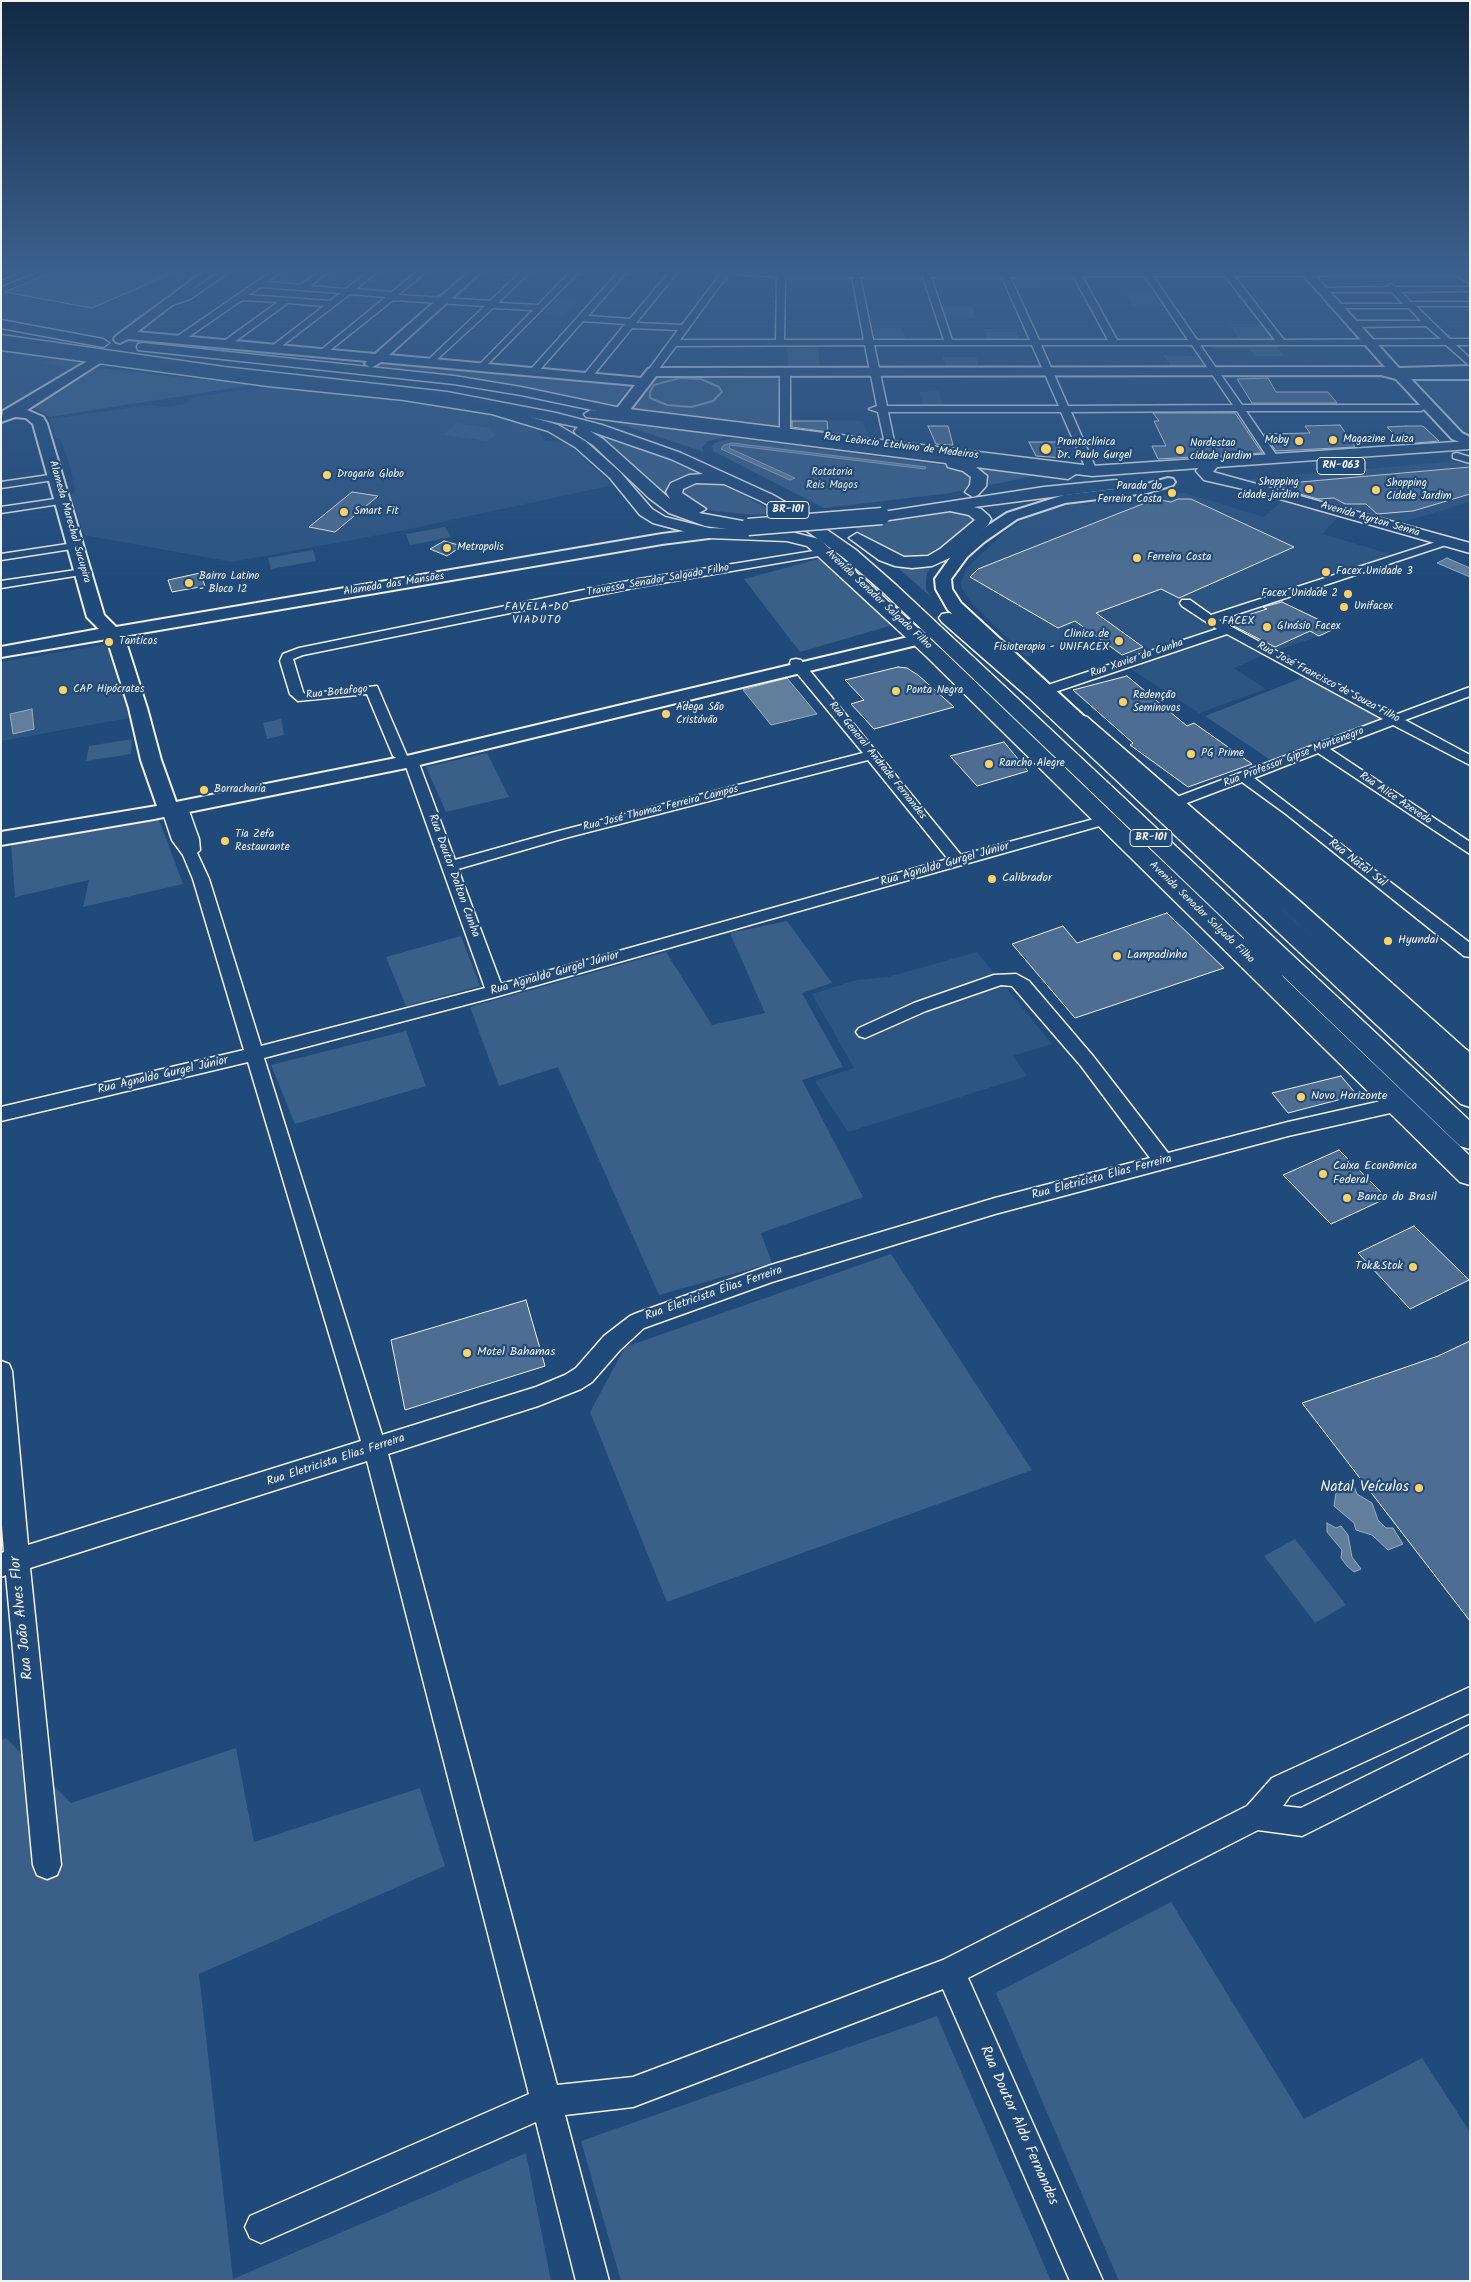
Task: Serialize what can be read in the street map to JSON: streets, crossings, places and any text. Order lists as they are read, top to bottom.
{
  "streets": {
    "main road": [
      "Rua Leôncio Etelvino de Medeiros",
      "RN-063",
      "BR-101",
      "Avenida Ayrton Senna",
      "Avenida Senador Salgado Filho"
    ],
    "street": [
      "Alameda Marechal Sucupira",
      "Travessa Senador Salgado Filho",
      "Alameda das Mansões",
      "Rua Xavier da Cunha",
      "Rua José Francisco de Souza Filho",
      "Rua Botafogo",
      "Rua Professor Gipse Montenegro",
      "Rua General Andrade Fernandes",
      "Rua Alice Azevedo",
      "Rua José Thomaz Ferreira Campos",
      "Rua Natal Sul",
      "Rua Agnaldo Gurgel Júnior",
      "Rua Doutor Dalton Cunha",
      "Rua Eletricista Elias Ferreira",
      "Rua João Alves Flor",
      "Rua Doutor Aldo Fernandes"
    ]
  },
  "crossings": [
    ["RN-063", "Avenida Ayrton Senna"],
    ["BR-101", "Rua Xavier da Cunha"],
    ["Alameda Marechal Sucupira", "Alameda das Mansões"],
    ["Travessa Senador Salgado Filho", "Avenida Senador Salgado Filho"],
    ["Travessa Senador Salgado Filho", "Rua Botafogo"],
    ["Alameda das Mansões", "Avenida Senador Salgado Filho"],
    ["Avenida Senador Salgado Filho", "Rua Agnaldo Gurgel Júnior"],
    ["Avenida Senador Salgado Filho", "Rua Eletricista Elias Ferreira"],
    ["Rua Xavier da Cunha", "Rua José Francisco de Souza Filho"],
    ["Rua José Francisco de Souza Filho", "Rua Professor Gipse Montenegro"],
    ["Rua Botafogo", "Rua Doutor Dalton Cunha"],
    ["Rua Professor Gipse Montenegro", "Rua Alice Azevedo"],
    ["Rua Professor Gipse Montenegro", "Rua Natal Sul"],
    ["Rua General Andrade Fernandes", "Rua José Thomaz Ferreira Campos"],
    ["Rua General Andrade Fernandes", "Rua Agnaldo Gurgel Júnior"],
    ["Rua José Thomaz Ferreira Campos", "Rua Doutor Dalton Cunha"],
    ["Rua Agnaldo Gurgel Júnior", "Rua Doutor Dalton Cunha"],
    ["Rua Eletricista Elias Ferreira", "Rua João Alves Flor"]
  ],
  "districts": ["FAVELA DO VIADUTO"],
  "parks": ["Rotatoria Reis Magos"],
  "places": [
    "Magazine Luiza",
    "Moby",
    "Prontoclínica Dr. Paulo Gurgel",
    "Nordestao cidade jardim",
    "Drogaria Globo",
    "Shopping cidade jardim",
    "Shopping Cidade Jardim",
    "Parada do Ferreira Costa",
    "Smart Fit",
    "Metropolis",
    "Ferreira Costa",
    "Facex Unidade 3",
    "Bairro Latino - Bloco 12",
    "Facex Unidade 2",
    "Unifacex",
    "FACEX",
    "GInásio Facex",
    "Clinica de Fisioterapia - UNIFACEX",
    "Tanticos",
    "CAP Hipócrates",
    "Ponta Negra",
    "Redenção Seminovos",
    "Adega São Cristóvão",
    "PG Prime",
    "Rancho Alegre",
    "Borracharia",
    "Tia Zefa Restaurante",
    "Calibrador",
    "Hyundai",
    "Lampadinha",
    "Novo Horizonte",
    "Caixa Econômica Federal",
    "Banco do Brasil",
    "Tok&Stok",
    "Motel Bahamas",
    "Natal Veículos"
  ]
}
